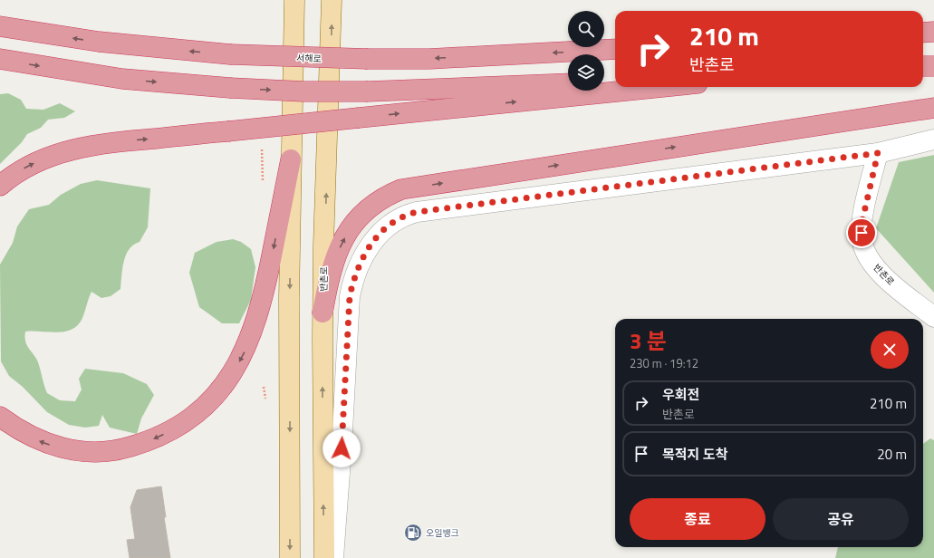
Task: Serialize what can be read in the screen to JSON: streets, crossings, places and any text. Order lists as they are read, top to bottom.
{
  "streets": {
    "highway": ["서해로"],
    "main road": ["반촌로"]
  },
  "places": {
    "fuel station": ["오일뱅크"]
  },
  "page": {
    "turn": ["210 m", "반촌로"],
    "heading": ["3 분", "230 m · 19:12"],
    "list": [
      {
        "name": "우회전",
        "note": "반촌로",
        "value": "210 m"
      },
      {
        "name": "목적지 도착",
        "value": "20 m"
      }
    ],
    "buttons": ["종료", "공유"]
  }
}
